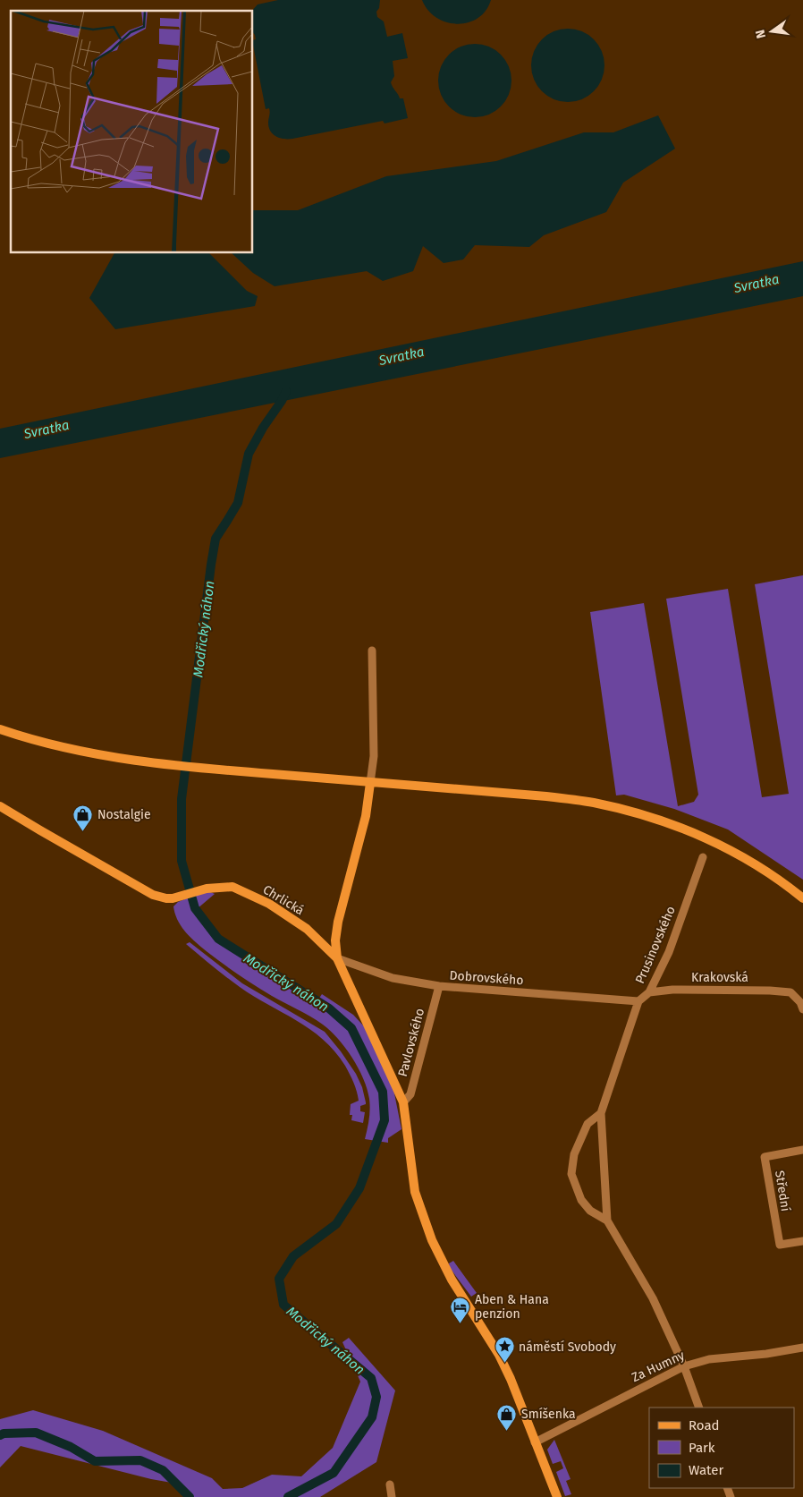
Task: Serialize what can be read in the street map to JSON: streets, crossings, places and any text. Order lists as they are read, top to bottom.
{
  "streets": {
    "street": [
      "Chrlická",
      "Prusinovského",
      "Krakovská",
      "Dobrovského",
      "Pavlovského",
      "Střední",
      "Za Humny"
    ]
  },
  "crossings": [
    ["Chrlická", "Dobrovského"],
    ["Prusinovského", "Krakovská"],
    ["Prusinovského", "Dobrovského"],
    ["Prusinovského", "Za Humny"],
    ["Dobrovského", "Pavlovského"]
  ],
  "water": ["Svratka", "Modřický náhon"],
  "places": {
    "shop": ["Nostalgie", "Smíšenka"],
    "hotel": ["Aben & Hana penzion"],
    "place": ["náměstí Svobody"]
  },
  "legend": ["Road", "Park", "Water"],
  "north": "left"
}
